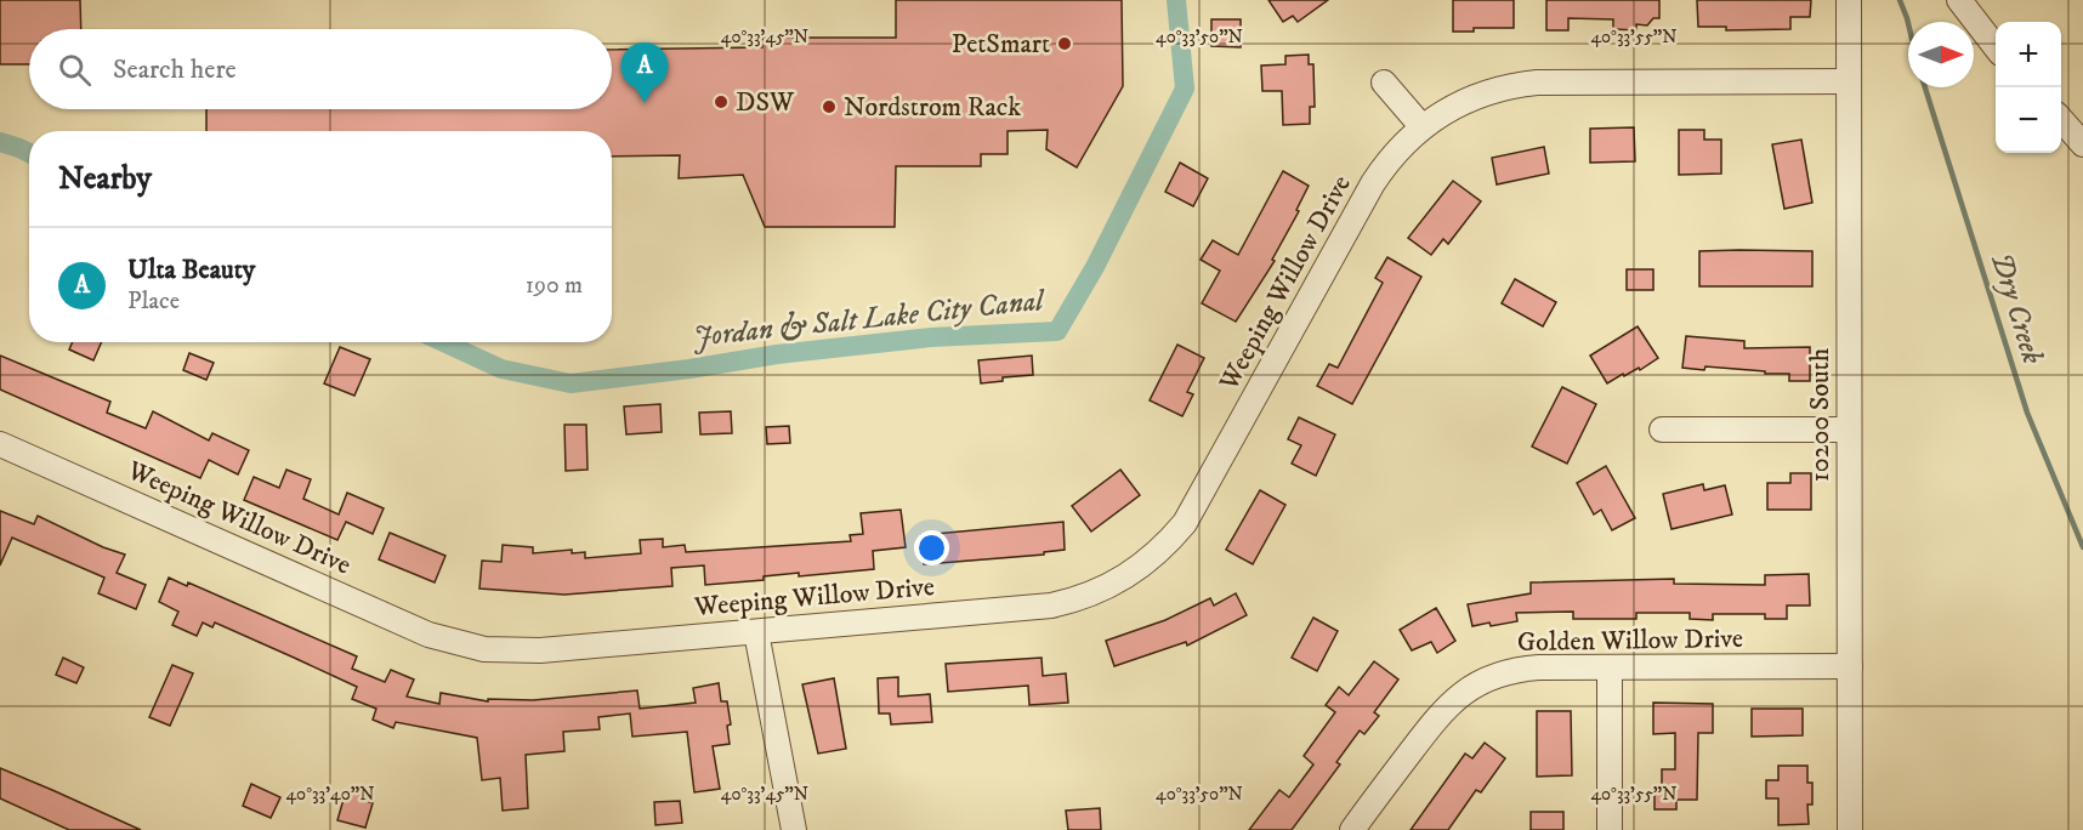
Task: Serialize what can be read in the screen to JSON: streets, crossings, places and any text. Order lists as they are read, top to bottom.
{
  "streets": {
    "street": ["Weeping Willow Drive", "10200 South", "Golden Willow Drive"]
  },
  "crossings": [
    ["Weeping Willow Drive", "10200 South"],
    ["10200 South", "Golden Willow Drive"]
  ],
  "water": ["Dry Creek", "Jordan & Salt Lake City Canal"],
  "places": ["PetSmart", "DSW", "Nordstrom Rack"],
  "north": "right",
  "page": {
    "map_buttons": ["+", "−"],
    "search": "Search here",
    "pins": "A",
    "heading": "Nearby",
    "list": [
      {
        "mark": "A",
        "name": "Ulta Beauty",
        "note": "Place",
        "value": "190 m"
      }
    ]
  },
  "coordinates": [
    "40°33'45\"N",
    "40°33'50\"N",
    "40°33'55\"N",
    "40°33'40\"N"
  ]
}
